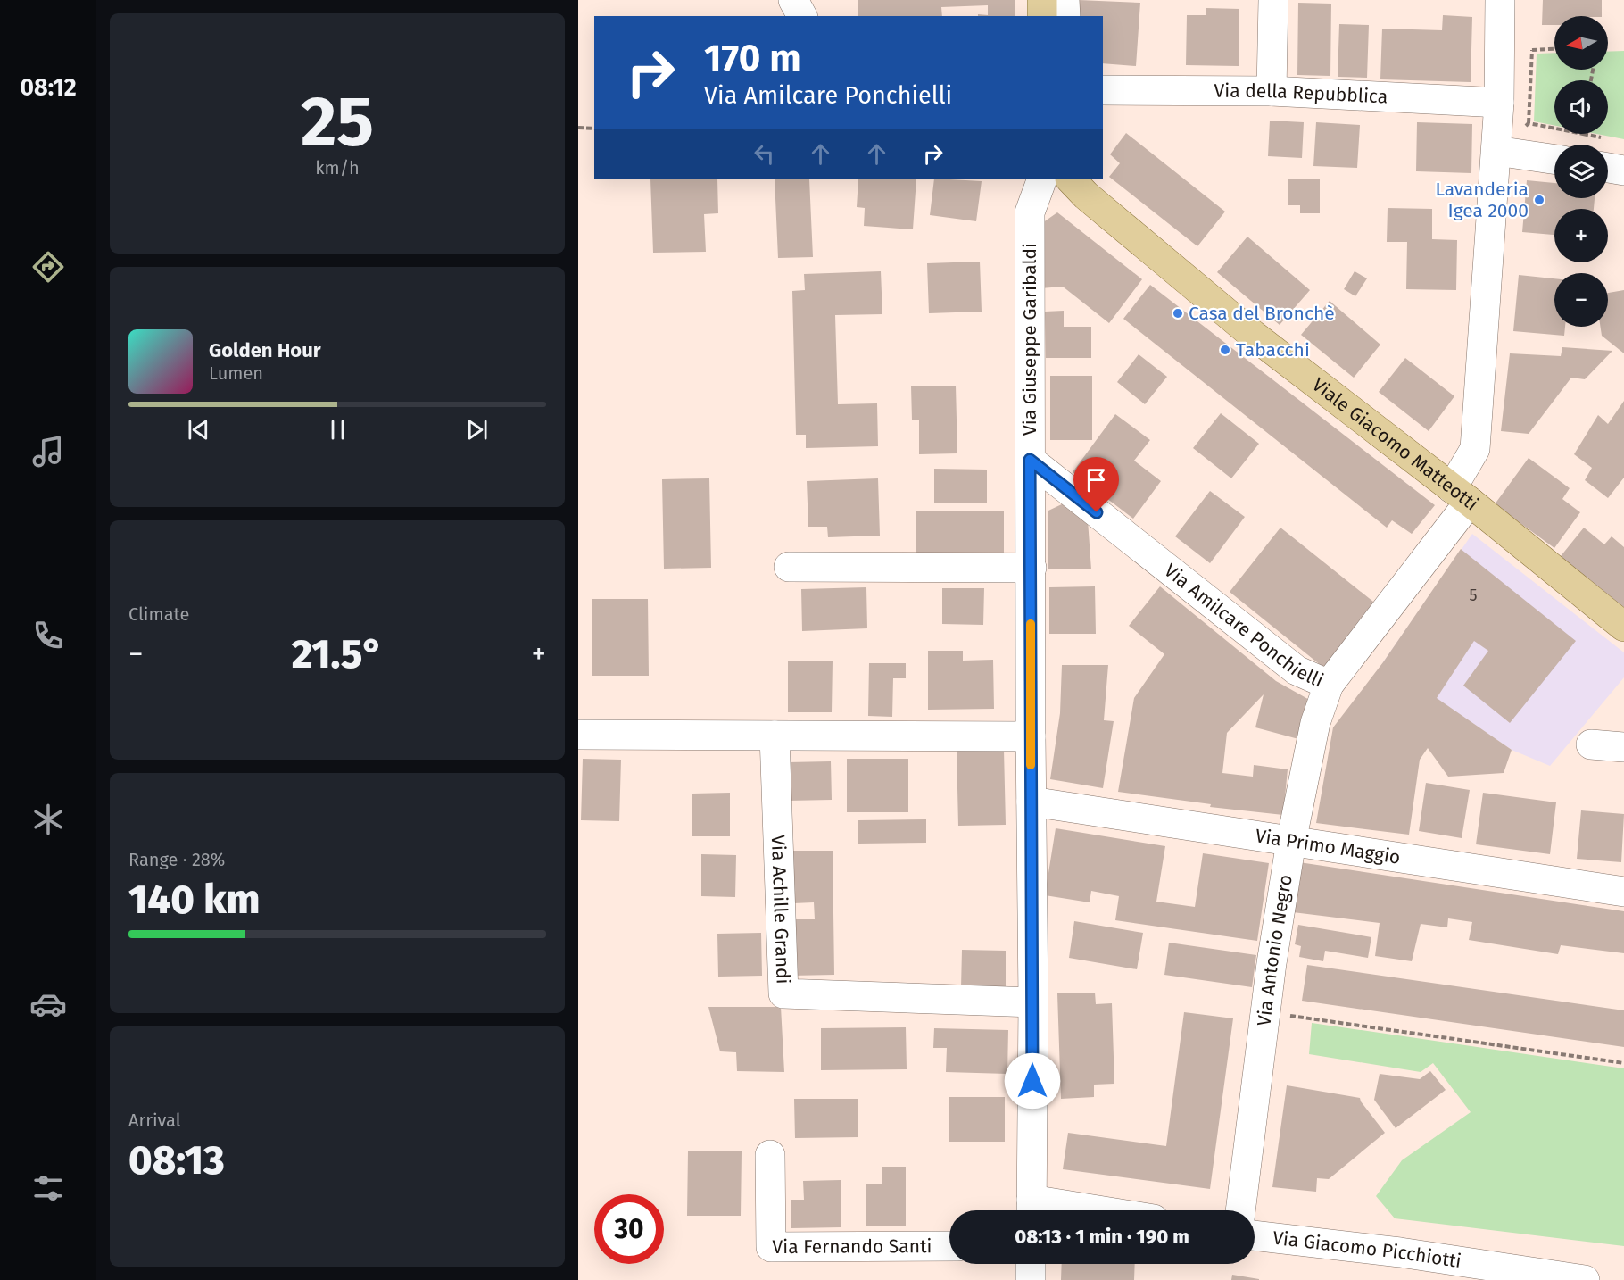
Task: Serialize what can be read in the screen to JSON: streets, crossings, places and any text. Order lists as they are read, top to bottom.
{
  "streets": {
    "main road": ["Viale Giacomo Matteotti"],
    "street": [
      "Via della Repubblica",
      "Via Giuseppe Garibaldi",
      "Via Amilcare Ponchielli",
      "Via Primo Maggio",
      "Via Achille Grandi",
      "Via Antonio Negro",
      "Via Fernando Santi",
      "Via Giacomo Picchiotti"
    ]
  },
  "crossings": [
    ["Via della Repubblica", "Via Amilcare Ponchielli"],
    ["Via Giuseppe Garibaldi", "Via Amilcare Ponchielli"],
    ["Via Giuseppe Garibaldi", "Via Primo Maggio"],
    ["Via Giuseppe Garibaldi", "Via Achille Grandi"],
    ["Viale Giacomo Matteotti", "Via Amilcare Ponchielli"],
    ["Via Amilcare Ponchielli", "Via Antonio Negro"],
    ["Via Primo Maggio", "Via Antonio Negro"]
  ],
  "places": ["Lavanderia Igea 2000", "Casa del Bronchè", "Tabacchi"],
  "house_numbers": ["5"],
  "north": "left",
  "page": {
    "tabs": "08:12",
    "tile": [
      ["25", "km/h"],
      "Climate",
      ["Range · 28%", "140 km"],
      ["Arrival", "08:13"]
    ],
    "map_buttons": ["+", "−"],
    "turn": ["170 m", "Via Amilcare Ponchielli"],
    "song": ["Golden Hour", "Lumen"],
    "heat": ["−", "21.5°", "+"],
    "limit": "30",
    "trip": "08:13 · 1 min · 190 m"
  }
}
